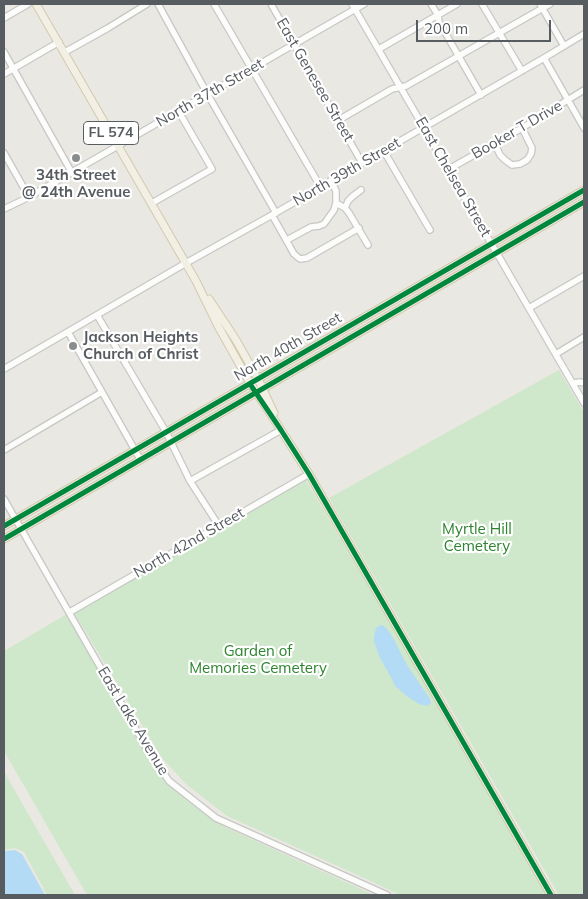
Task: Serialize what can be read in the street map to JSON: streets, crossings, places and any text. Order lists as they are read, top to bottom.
{
  "streets": {
    "main road": ["FL 574", "North 40th Street"],
    "street": [
      "East Genesee Street",
      "North 37th Street",
      "Booker T Drive",
      "North 39th Street",
      "East Chelsea Street",
      "North 42nd Street",
      "East Lake Avenue"
    ]
  },
  "crossings": [
    ["East Genesee Street", "North 37th Street"],
    ["East Genesee Street", "North 39th Street"],
    ["North 37th Street", "FL 574"],
    ["North 37th Street", "East Chelsea Street"],
    ["Booker T Drive", "East Chelsea Street"],
    ["FL 574", "North 39th Street"],
    ["FL 574", "North 40th Street"],
    ["FL 574", "North 42nd Street"],
    ["North 39th Street", "East Chelsea Street"],
    ["East Chelsea Street", "North 40th Street"],
    ["North 40th Street", "East Lake Avenue"],
    ["North 42nd Street", "East Lake Avenue"]
  ],
  "parks": ["Myrtle Hill Cemetery", "Garden of Memories Cemetery"],
  "places": ["34th Street @ 24th Avenue", "Jackson Heights Church of Christ"],
  "scale_bar": "200 m"
}
